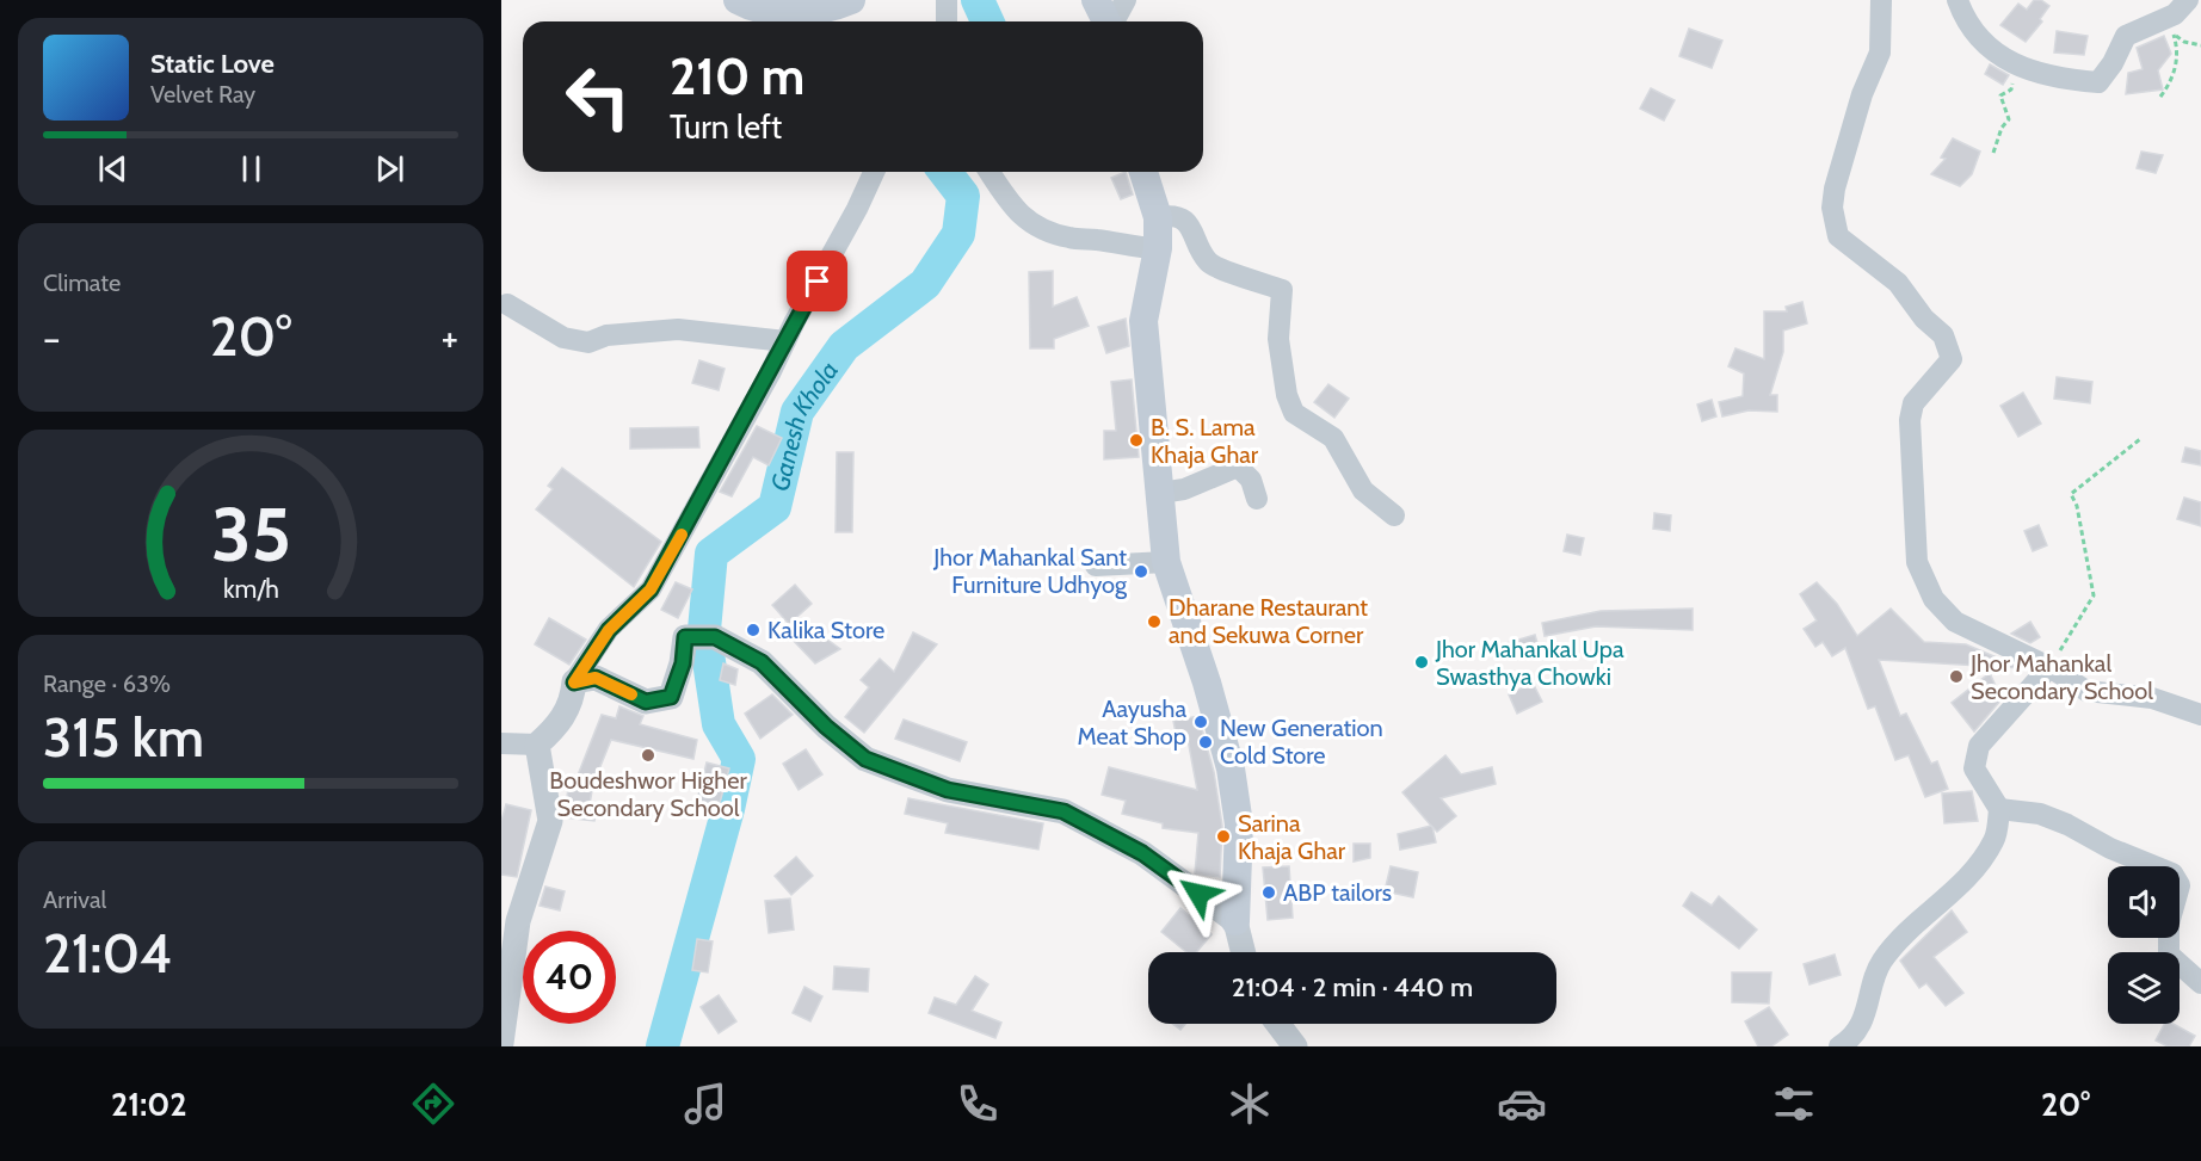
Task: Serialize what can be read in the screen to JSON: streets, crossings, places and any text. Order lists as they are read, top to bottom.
{
  "water": ["Ganesh Khola"],
  "places": [
    "B. S. Lama Khaja Ghar",
    "Jhor Mahankal Sant Furniture Udhyog",
    "Dharane Restaurant and Sekuwa Corner",
    "Kalika Store",
    "Jhor Mahankal Upa Swasthya Chowki",
    "Jhor Mahankal Secondary School",
    "Aayusha Meat Shop",
    "New Generation Cold Store",
    "Boudeshwor Higher Secondary School",
    "Sarina Khaja Ghar",
    "ABP tailors"
  ],
  "page": {
    "turn": ["210 m", "Turn left"],
    "song": ["Static Love", "Velvet Ray"],
    "tile": [
      "Climate",
      ["Range · 63%", "315 km"],
      ["Arrival", "21:04"]
    ],
    "heat": ["−", "20°", "+"],
    "limit": "40",
    "trip": "21:04 · 2 min · 440 m",
    "tabs": ["21:02", "20°"],
    "gauge": ["35", "km/h"]
  }
}
